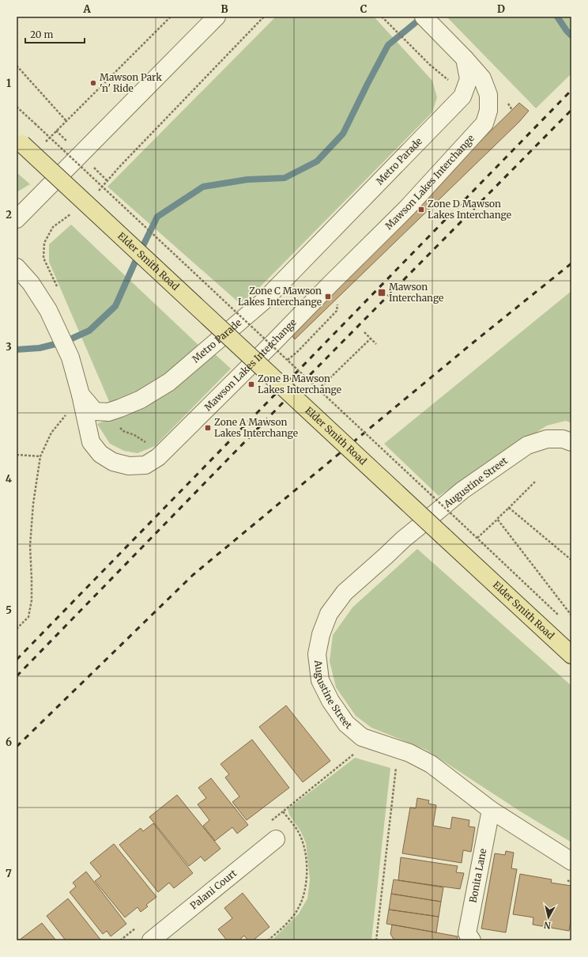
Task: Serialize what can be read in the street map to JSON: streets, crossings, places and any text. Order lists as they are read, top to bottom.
{
  "streets": {
    "main road": ["Elder Smith Road"],
    "street": [
      "Metro Parade",
      "Mawson Lakes Interchange",
      "Augustine Street",
      "Bonita Lane",
      "Palani Court"
    ]
  },
  "crossings": [
    ["Metro Parade", "Mawson Lakes Interchange"],
    ["Augustine Street", "Bonita Lane"]
  ],
  "places": {
    "other": ["Mawson Park 'n' Ride"],
    "transit": [
      "Zone D Mawson Lakes Interchange",
      "Mawson Interchange",
      "Zone C Mawson Lakes Interchange",
      "Zone B Mawson Lakes Interchange",
      "Zone A Mawson Lakes Interchange"
    ]
  },
  "scale_bar": "20 m",
  "north": "bottom",
  "grid": {
    "columns": [
      "A",
      "B",
      "C",
      "D"
    ],
    "rows": [
      "1",
      "2",
      "3",
      "4",
      "5",
      "6",
      "7"
    ]
  }
}
